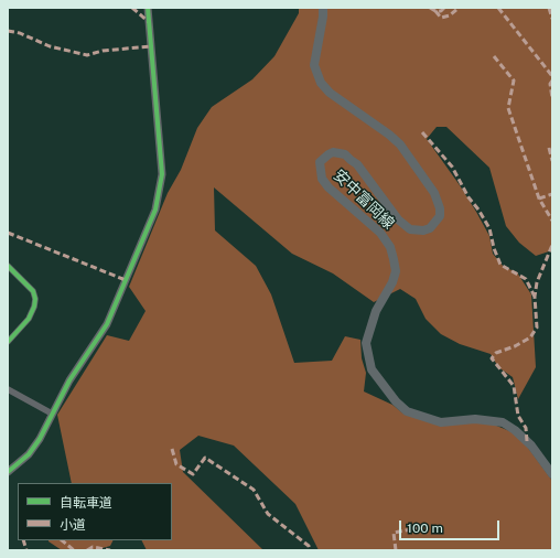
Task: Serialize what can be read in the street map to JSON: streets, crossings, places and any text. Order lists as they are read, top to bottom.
{
  "streets": {
    "main road": ["安中富岡線"]
  },
  "legend": ["自転車道", "小道"],
  "scale_bar": "100 m"
}
